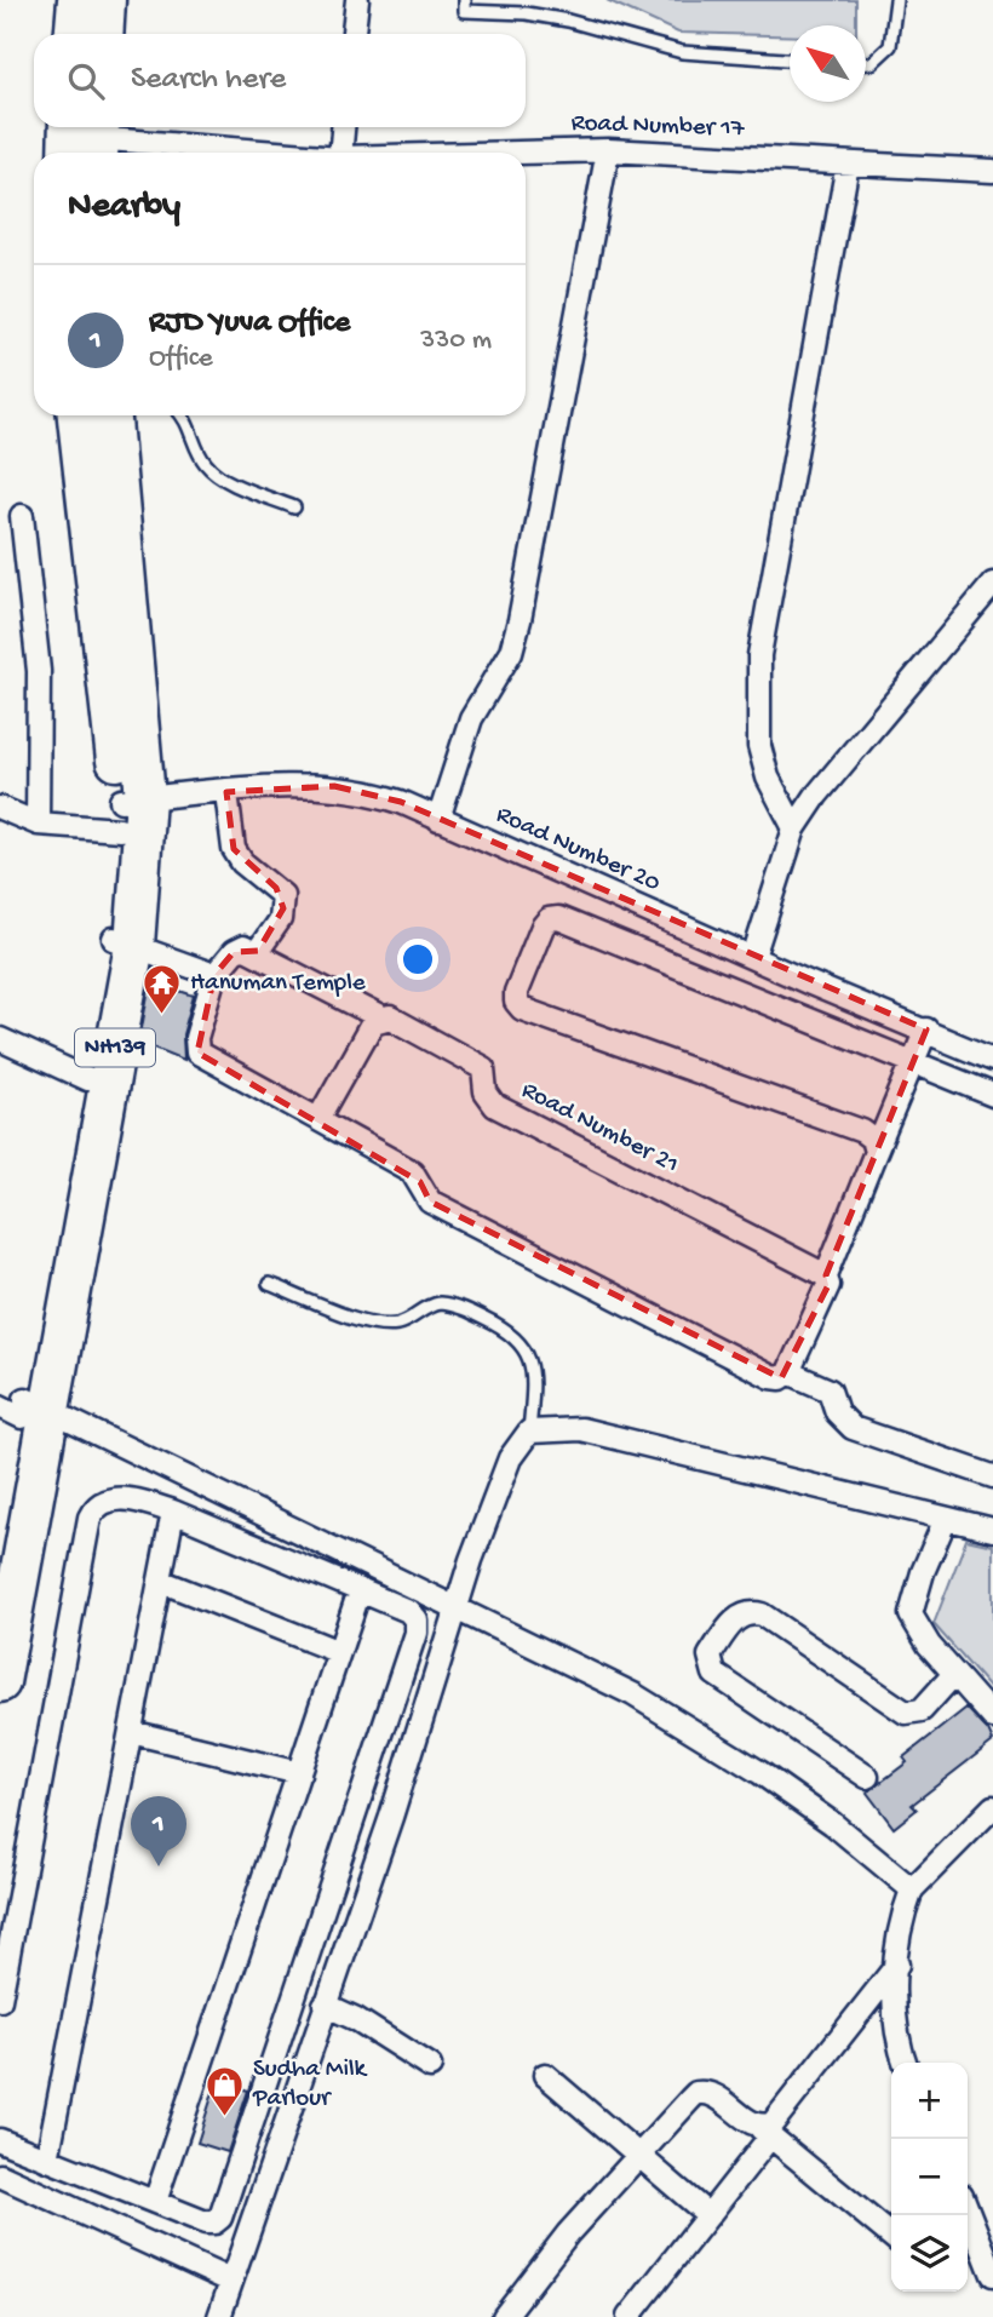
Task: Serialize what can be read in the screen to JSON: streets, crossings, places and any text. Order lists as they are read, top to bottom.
{
  "streets": {
    "highway": ["NH139"],
    "street": ["Road Number 17", "Road Number 20", "Road Number 21"]
  },
  "crossings": [
    ["Road Number 20", "NH139"]
  ],
  "places": {
    "temple": ["Hanuman Temple"],
    "shop": ["Sudha Milk Parlour"]
  },
  "north": "top left",
  "page": {
    "search": "Search here",
    "heading": "Nearby",
    "list": [
      {
        "mark": "1",
        "name": "RJD Yuva Office",
        "note": "Office",
        "value": "330 m"
      }
    ],
    "pins": "1",
    "map_buttons": ["+", "−"]
  }
}
